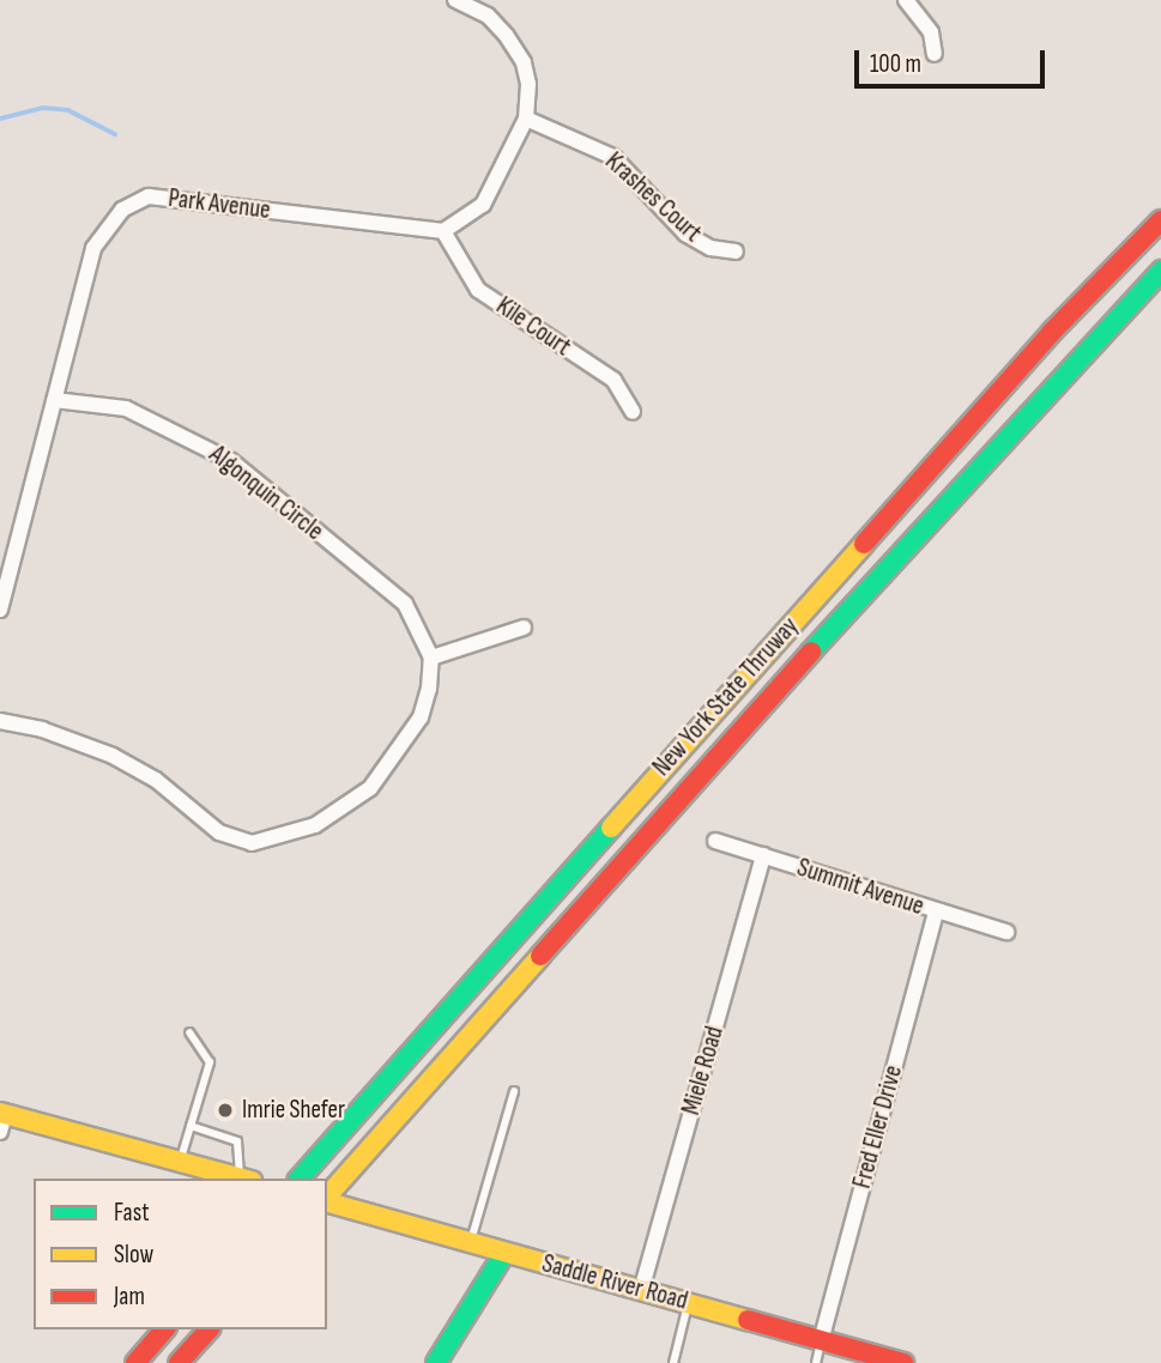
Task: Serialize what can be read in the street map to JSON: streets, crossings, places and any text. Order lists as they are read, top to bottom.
{
  "streets": {
    "main road": ["New York State Thruway", "Saddle River Road"],
    "street": [
      "Krashes Court",
      "Park Avenue",
      "Kile Court",
      "Algonquin Circle",
      "Summit Avenue",
      "Miele Road",
      "Fred Eller Drive"
    ]
  },
  "crossings": [
    ["Park Avenue", "Kile Court"],
    ["Park Avenue", "Algonquin Circle"],
    ["Summit Avenue", "Miele Road"],
    ["Summit Avenue", "Fred Eller Drive"],
    ["Miele Road", "Saddle River Road"],
    ["Fred Eller Drive", "Saddle River Road"]
  ],
  "places": ["Imrie Shefer"],
  "legend": ["Fast", "Slow", "Jam"],
  "scale_bar": "100 m"
}
